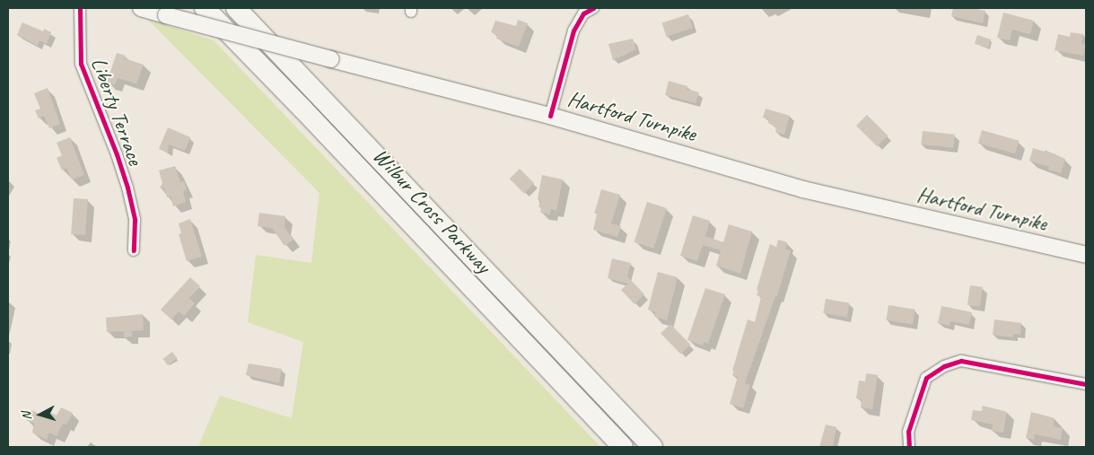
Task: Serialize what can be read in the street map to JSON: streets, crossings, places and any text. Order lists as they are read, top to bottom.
{
  "streets": {
    "highway": ["Wilbur Cross Parkway"],
    "main road": ["Hartford Turnpike"],
    "street": ["Liberty Terrace"]
  },
  "north": "left"
}
